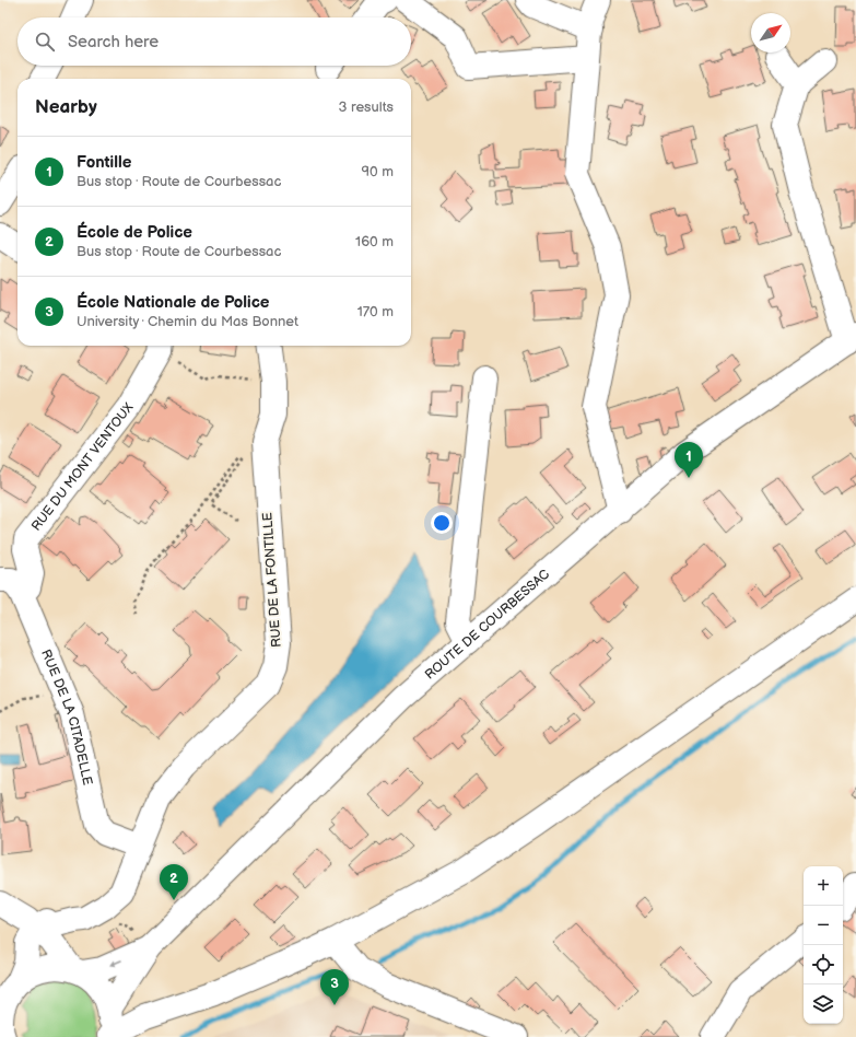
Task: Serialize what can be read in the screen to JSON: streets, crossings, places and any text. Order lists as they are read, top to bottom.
{
  "streets": {
    "street": [
      "RUE DU MONT VENTOUX",
      "RUE DE LA FONTILLE",
      "ROUTE DE COURBESSAC",
      "RUE DE LA CITADELLE"
    ]
  },
  "crossings": [
    ["RUE DU MONT VENTOUX", "RUE DE LA CITADELLE"],
    ["RUE DE LA FONTILLE", "RUE DE LA CITADELLE"]
  ],
  "north": "top right",
  "page": {
    "search": "Search here",
    "heading": ["Nearby", "3 results"],
    "list": [
      {
        "mark": "1",
        "name": "Fontille",
        "note": "Bus stop · Route de Courbessac",
        "value": "90 m"
      },
      {
        "mark": "2",
        "name": "École de Police",
        "note": "Bus stop · Route de Courbessac",
        "value": "160 m"
      },
      {
        "mark": "3",
        "name": "École Nationale de Police",
        "note": "University · Chemin du Mas Bonnet",
        "value": "170 m"
      }
    ],
    "pins": ["1", "2", "3"],
    "map_buttons": ["+", "−"]
  }
}
